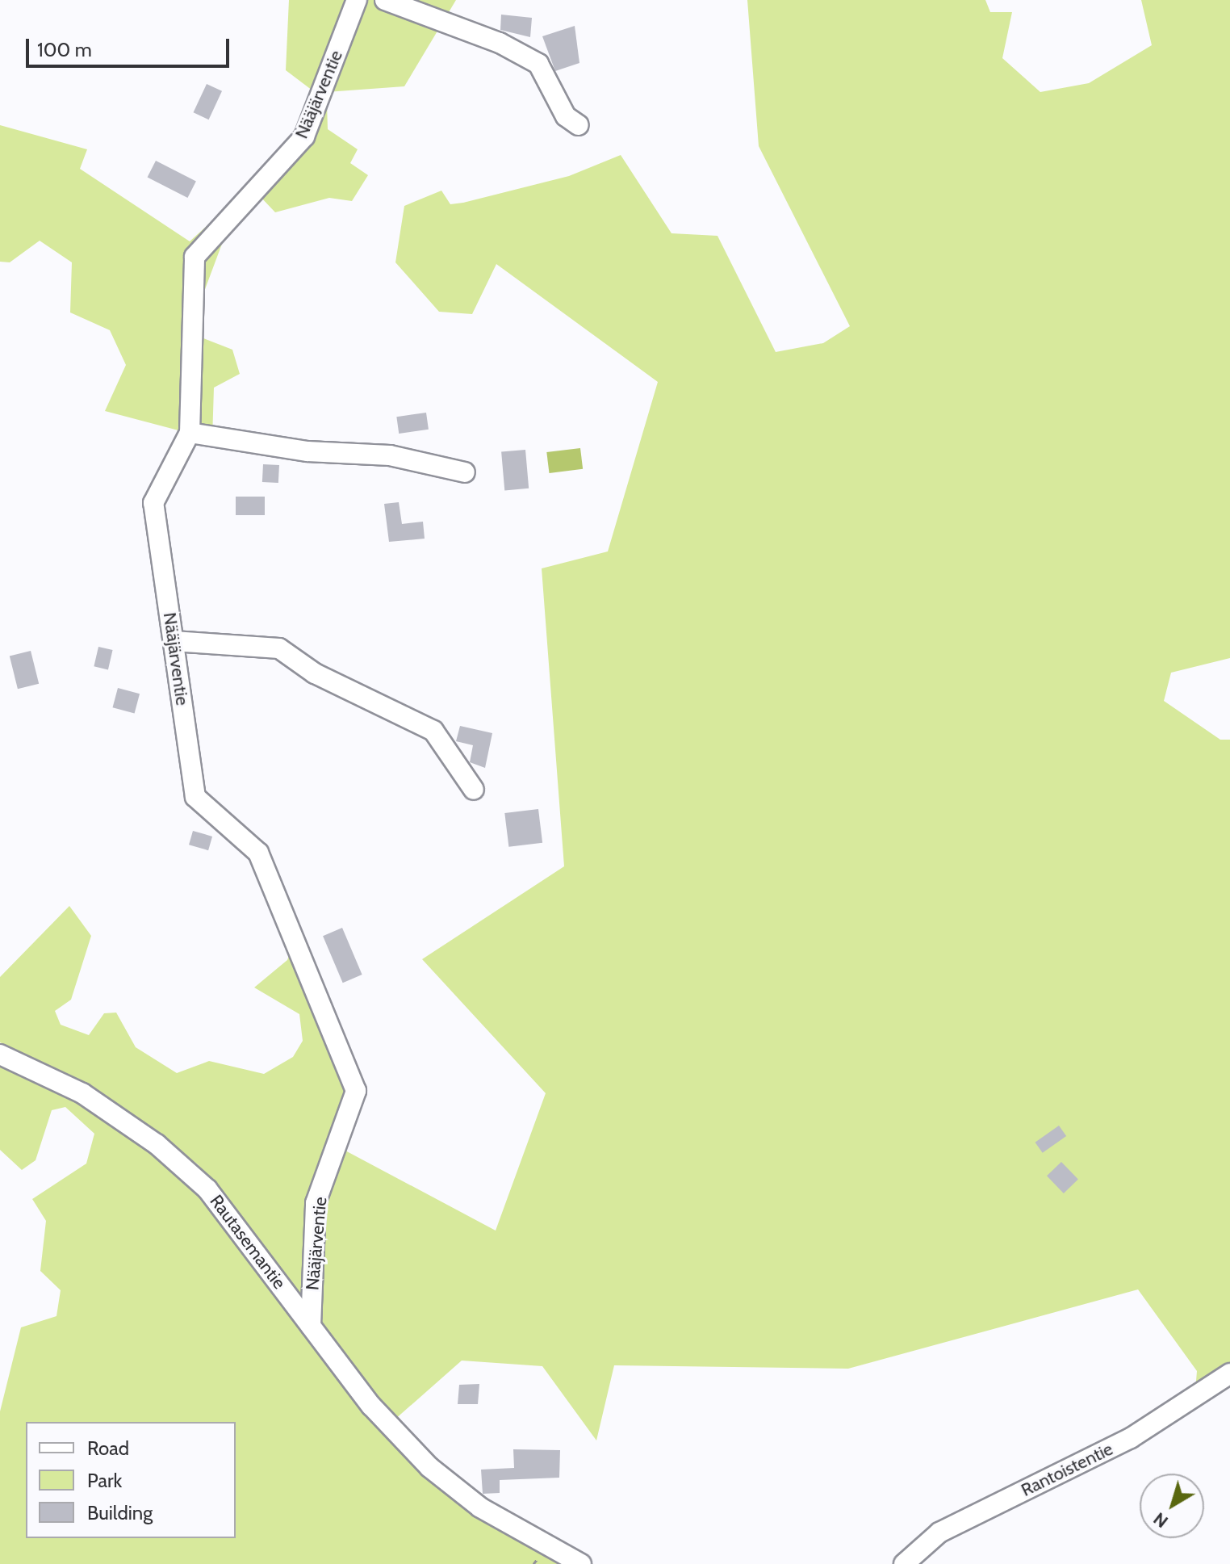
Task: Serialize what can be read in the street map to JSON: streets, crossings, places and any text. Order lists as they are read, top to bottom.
{
  "streets": {
    "street": ["Nääjärventie", "Rautasemantie", "Rantoistentie"]
  },
  "crossings": [
    ["Nääjärventie", "Rautasemantie"]
  ],
  "legend": ["Road", "Park", "Building"],
  "scale_bar": "100 m",
  "north": "bottom left"
}
